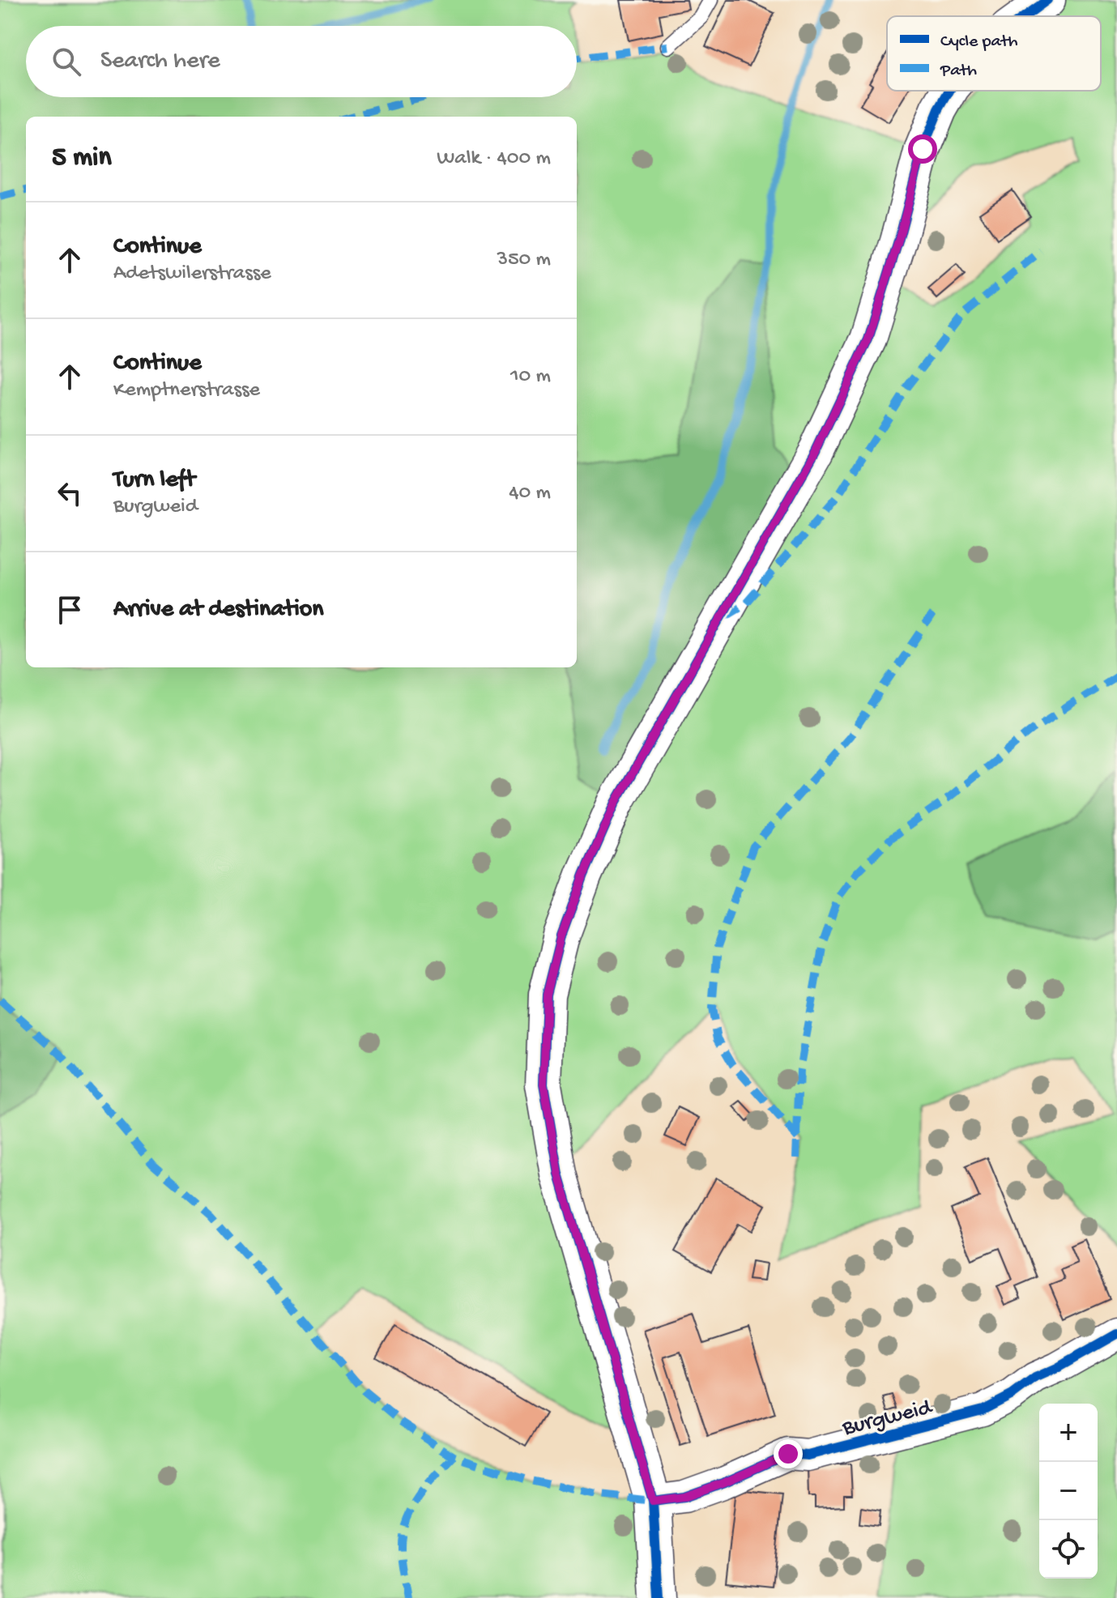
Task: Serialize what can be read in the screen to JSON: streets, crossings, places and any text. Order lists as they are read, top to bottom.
{
  "streets": {
    "street": ["Burgweid"]
  },
  "legend": ["Cycle path", "Path"],
  "page": {
    "search": "Search here",
    "heading": ["5 min", "Walk · 400 m"],
    "list": [
      ["Continue", "Adetswilerstrasse", "350 m"],
      ["Continue", "Kemptnerstrasse", "10 m"],
      ["Turn left", "Burgweid", "40 m"],
      "Arrive at destination"
    ],
    "map_buttons": ["+", "−"]
  }
}
